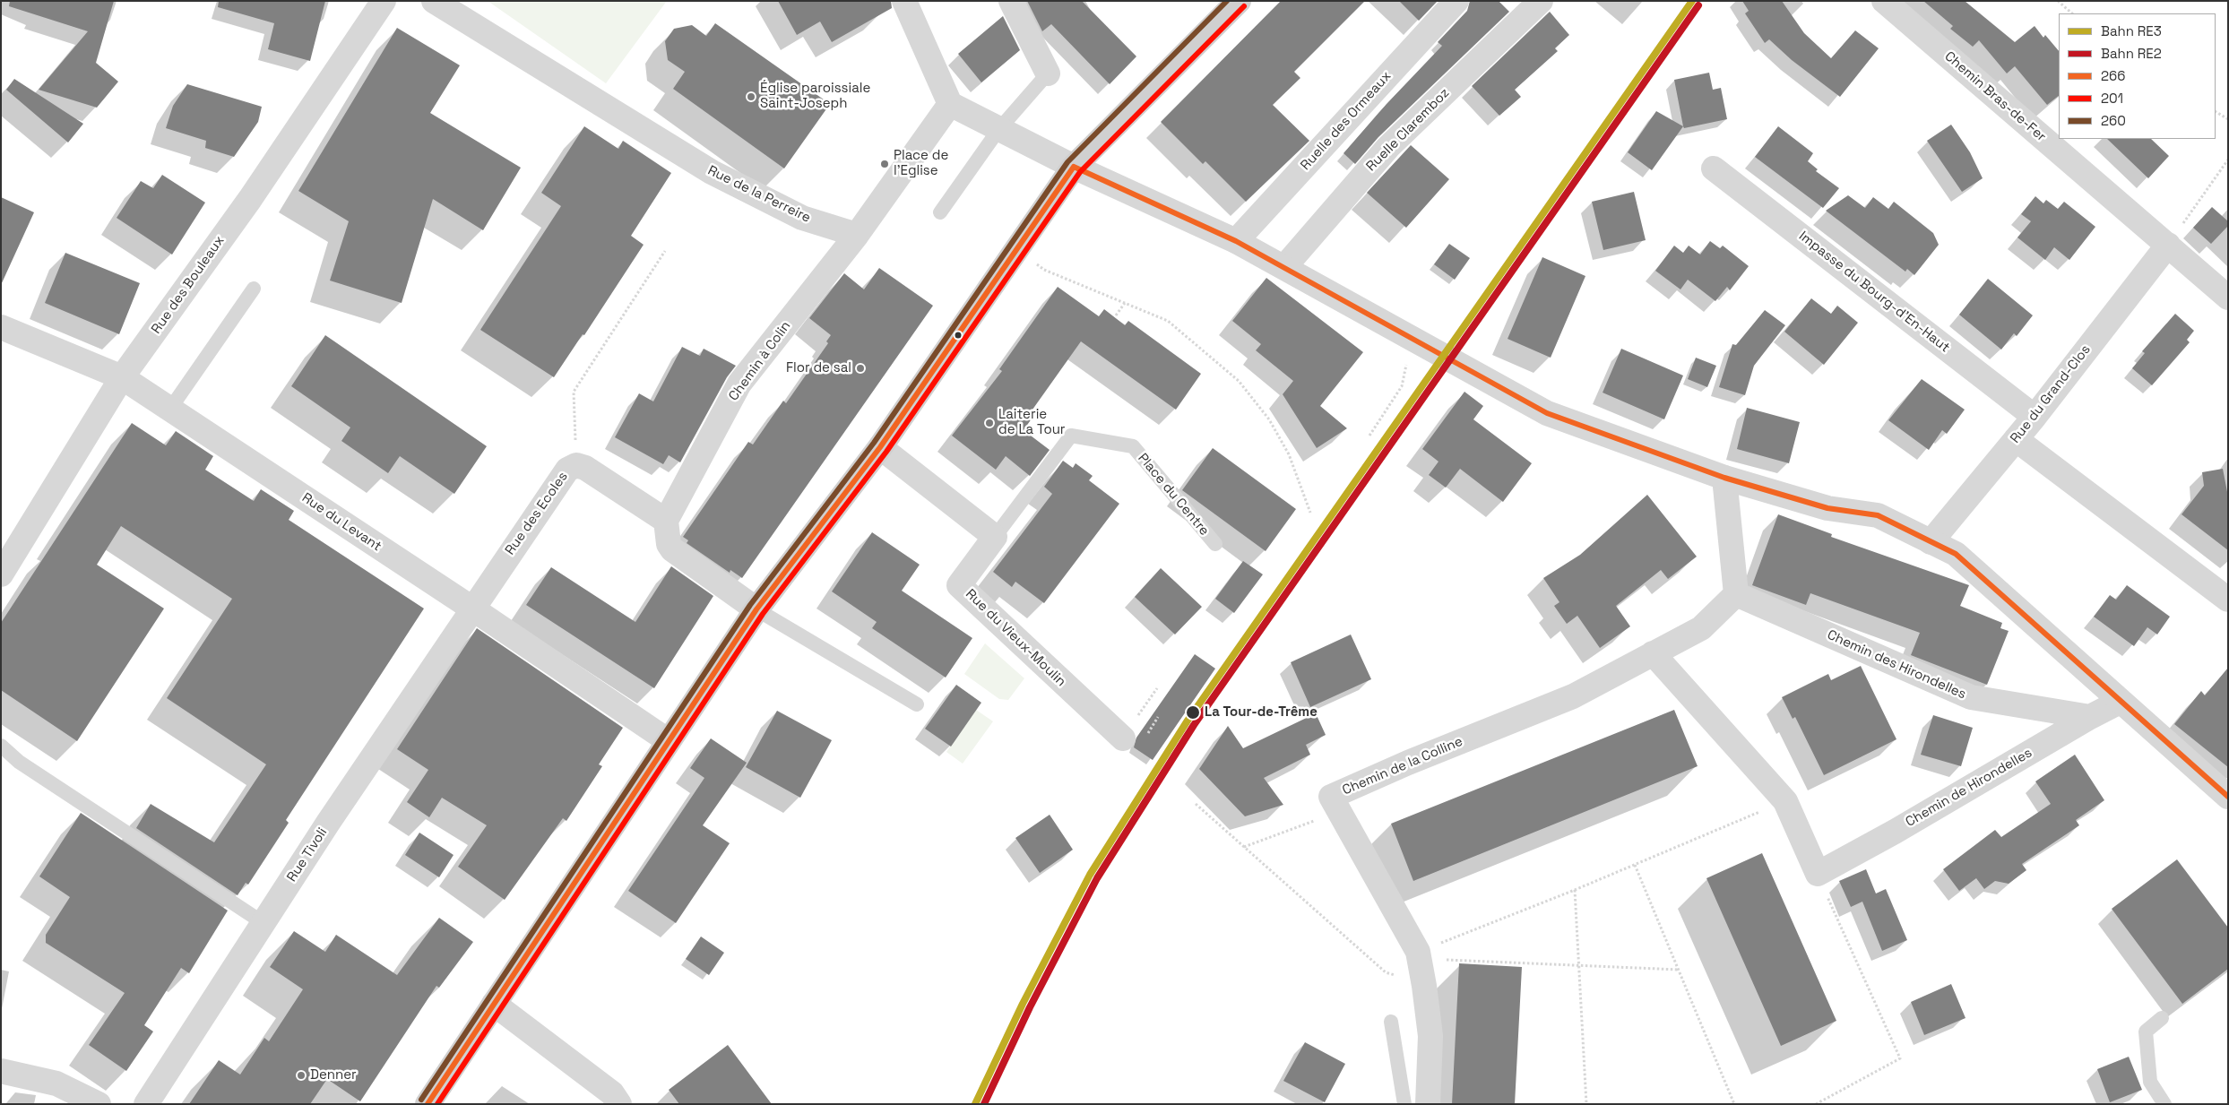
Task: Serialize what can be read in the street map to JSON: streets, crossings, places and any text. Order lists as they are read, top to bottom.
{
  "streets": {
    "street": [
      "Chemin Bras-de-Fer",
      "Ruelle des Ormeaux",
      "Ruelle Claremboz",
      "Rue de la Perreire",
      "Rue des Bouleaux",
      "Impasse du Bourg-d'En-Haut",
      "Chemin à Colin",
      "Rue du Grand-Clos",
      "Rue des Ecoles",
      "Rue du Levant",
      "Rue du Vieux-Moulin",
      "Chemin des Hirondelles",
      "Chemin de la Colline",
      "Chemin de Hirondelles",
      "Rue Tivoli"
    ],
    "lane": ["Place du Centre"]
  },
  "crossings": [
    ["Chemin Bras-de-Fer", "Rue du Grand-Clos"],
    ["Rue de la Perreire", "Chemin à Colin"],
    ["Rue des Bouleaux", "Rue du Levant"],
    ["Impasse du Bourg-d'En-Haut", "Rue du Grand-Clos"],
    ["Chemin à Colin", "Rue des Ecoles"],
    ["Place du Centre", "Rue du Vieux-Moulin"],
    ["Rue des Ecoles", "Rue du Levant"],
    ["Rue des Ecoles", "Rue Tivoli"],
    ["Rue du Levant", "Rue Tivoli"],
    ["Chemin des Hirondelles", "Chemin de la Colline"],
    ["Chemin des Hirondelles", "Chemin de Hirondelles"]
  ],
  "places": [
    "Église paroissiale Saint-Joseph",
    "Place de l'Eglise",
    "Flor de sal",
    "Laiterie de La Tour",
    "La Tour-de-Trême",
    "Denner"
  ],
  "lines": [
    "rail line RE3",
    "transit line 260",
    "rail line RE2",
    "transit line 201",
    "transit line 266"
  ],
  "legend": [
    "Bahn RE3",
    "Bahn RE2",
    "266",
    "201",
    "260"
  ]
}
